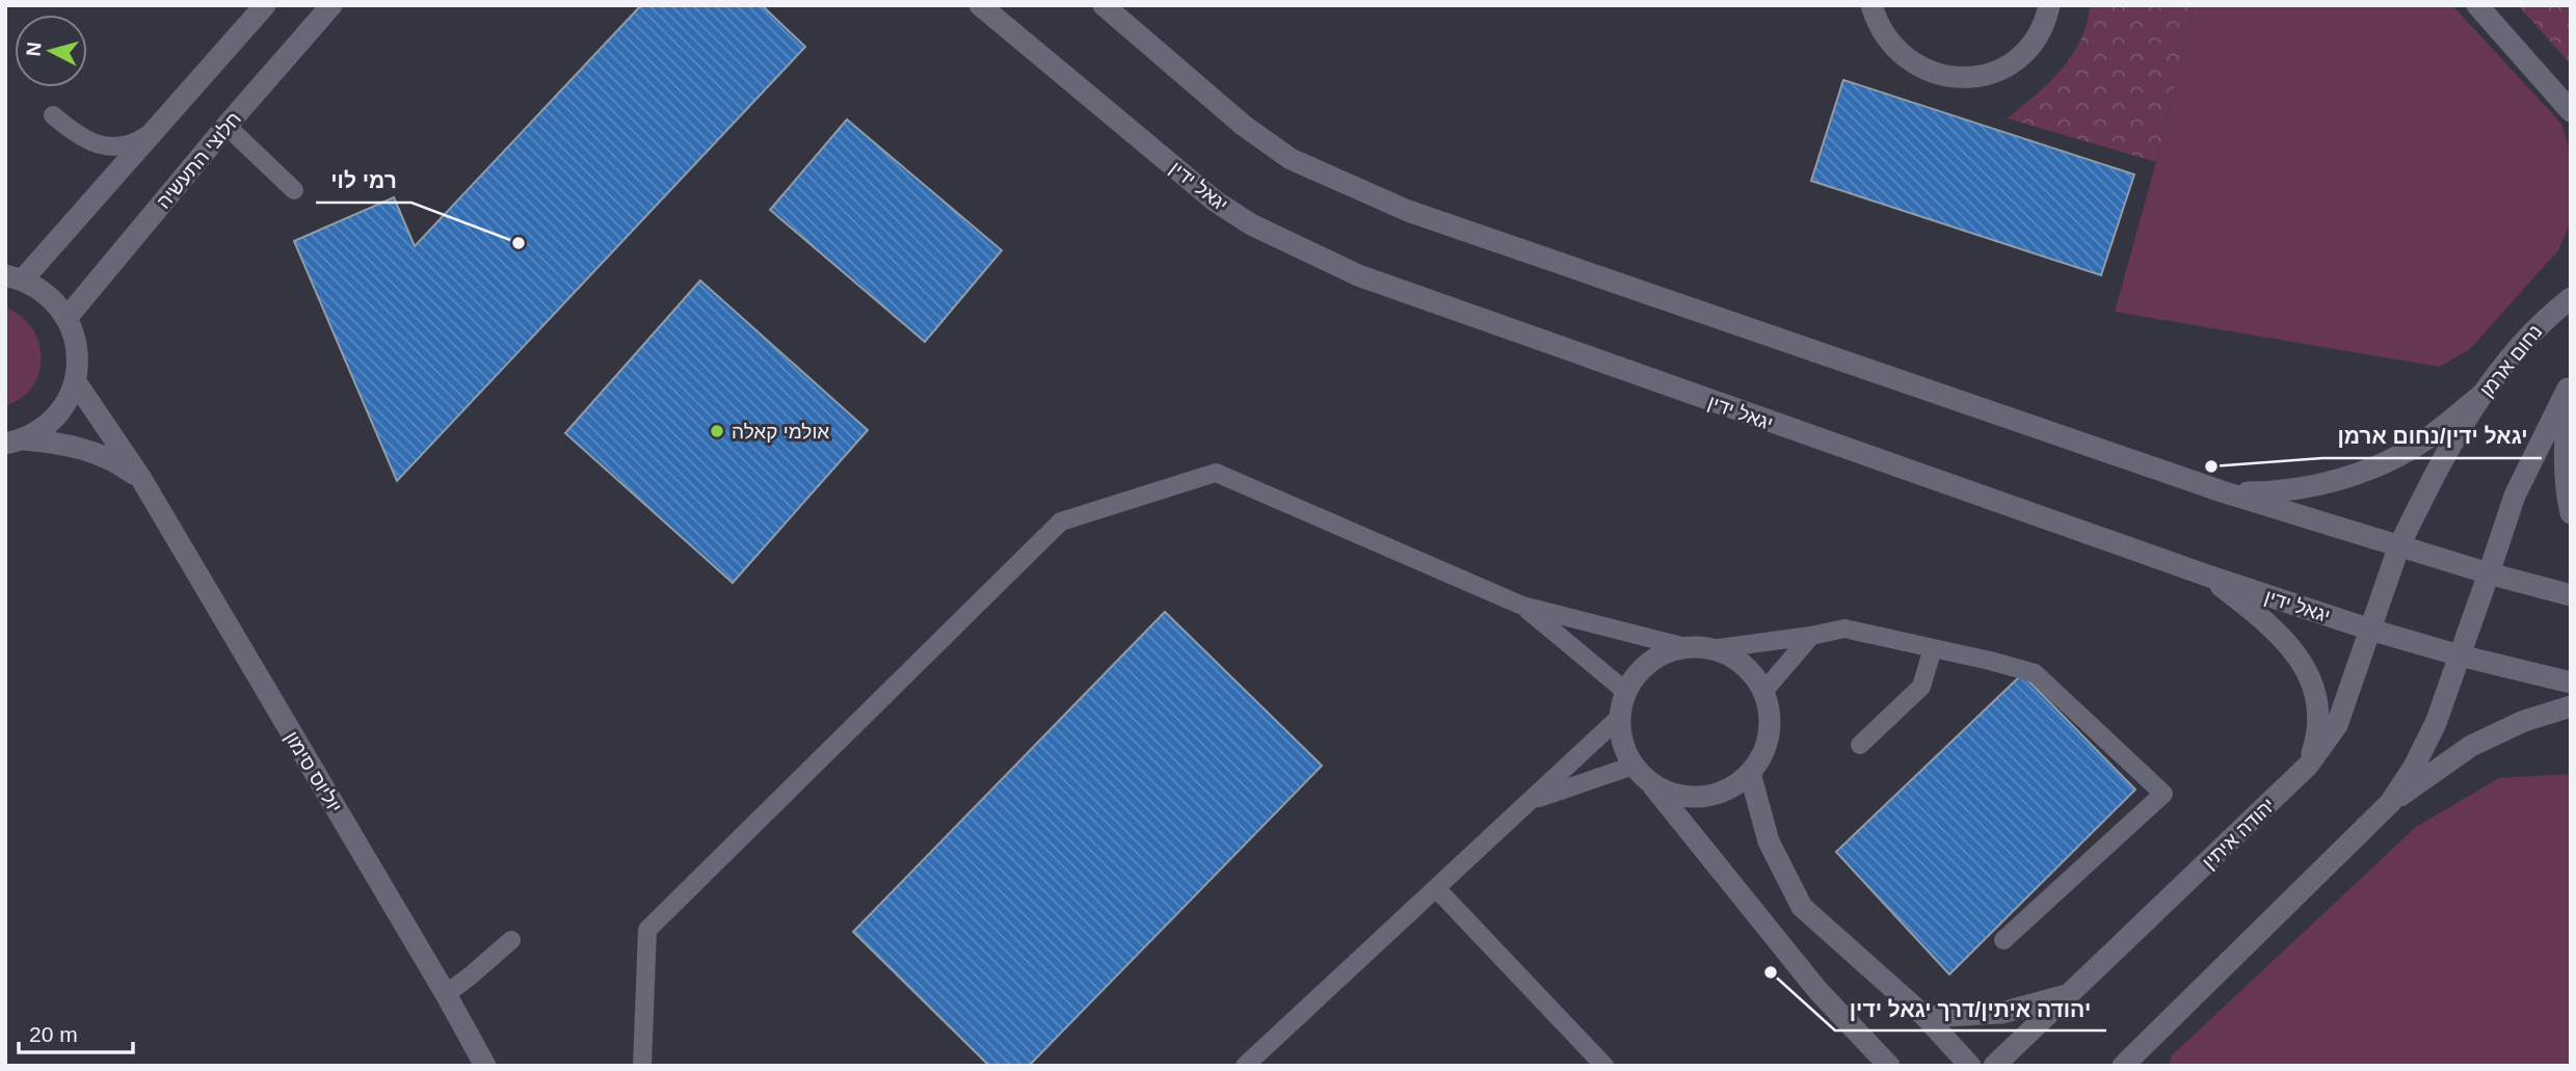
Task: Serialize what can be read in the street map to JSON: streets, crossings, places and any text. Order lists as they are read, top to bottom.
{
  "streets": {
    "street": [
      "חלוצי התעשיה",
      "יגאל ידין",
      "נחום ארמן",
      "יוליוס סימון",
      "יהודה איתין"
    ]
  },
  "crossings": [
    ["יגאל ידין", "יהודה איתין"],
    ["נחום ארמן", "יהודה איתין"]
  ],
  "places": [
    "רמי לוי",
    "אולמי קאלה",
    "יגאל ידין/נחום ארמן",
    "יהודה איתין/דרך יגאל ידין"
  ],
  "scale_bar": "20 m",
  "north": "left"
}
